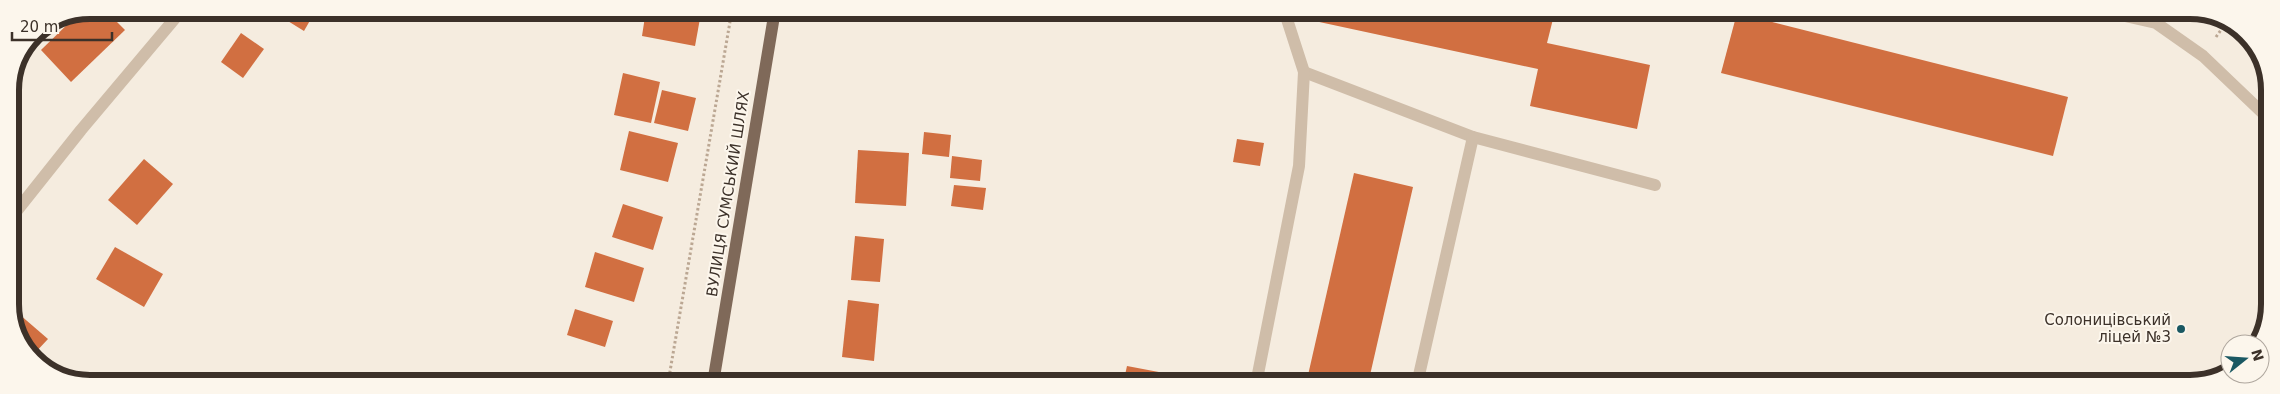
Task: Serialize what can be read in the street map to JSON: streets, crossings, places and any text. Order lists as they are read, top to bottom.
{
  "streets": {
    "main road": ["ВУЛИЦЯ СУМСЬКИЙ ШЛЯХ"]
  },
  "places": ["Солоницівський ліцей №3"],
  "scale_bar": "20 m",
  "north": "right"
}
